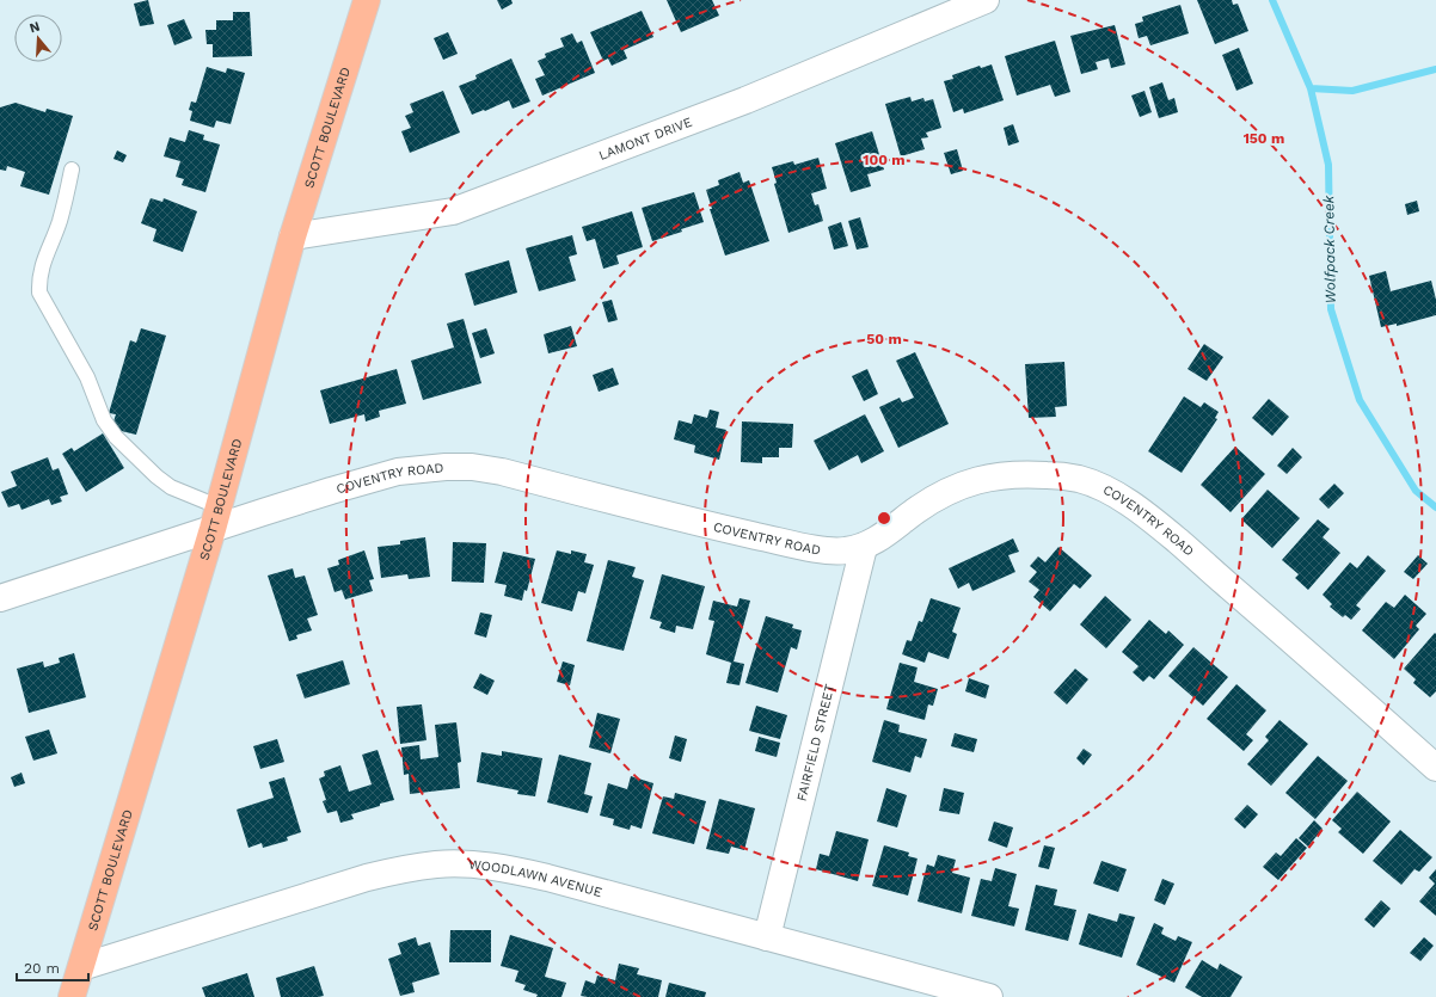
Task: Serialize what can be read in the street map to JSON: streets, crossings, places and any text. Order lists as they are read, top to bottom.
{
  "streets": {
    "highway": ["SCOTT BOULEVARD"],
    "street": [
      "LAMONT DRIVE",
      "COVENTRY ROAD",
      "FAIRFIELD STREET",
      "WOODLAWN AVENUE"
    ]
  },
  "crossings": [
    ["SCOTT BOULEVARD", "LAMONT DRIVE"],
    ["SCOTT BOULEVARD", "COVENTRY ROAD"],
    ["SCOTT BOULEVARD", "WOODLAWN AVENUE"],
    ["COVENTRY ROAD", "FAIRFIELD STREET"],
    ["FAIRFIELD STREET", "WOODLAWN AVENUE"]
  ],
  "water": ["Wolfpack Creek"],
  "scale_bar": "20 m",
  "north": "top",
  "rings": ["150 m", "100 m", "50 m"]
}
